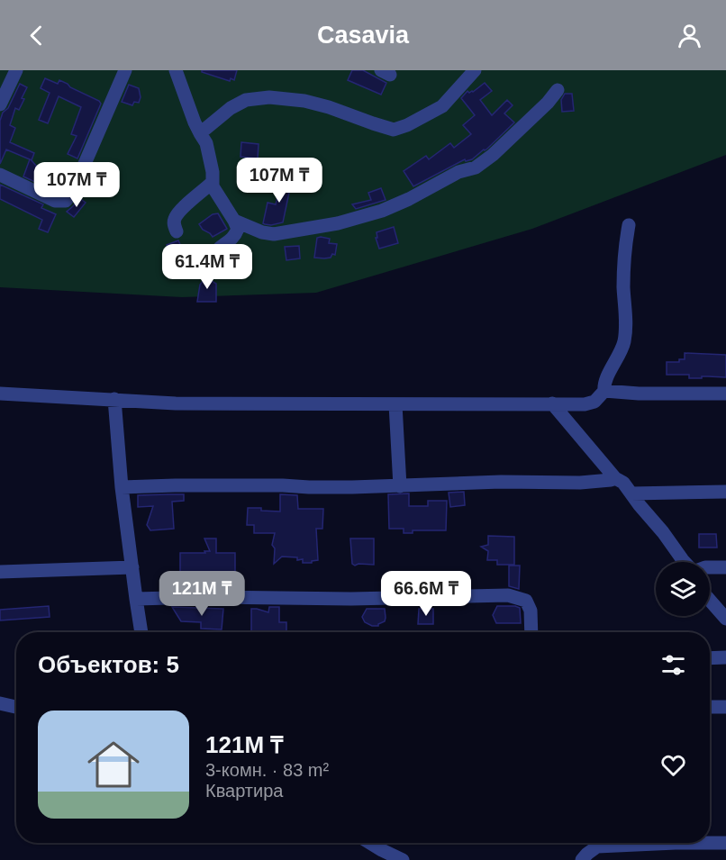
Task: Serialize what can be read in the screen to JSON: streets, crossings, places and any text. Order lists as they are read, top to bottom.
{
  "page": {
    "header": "Casavia",
    "price": [
      "107M ₸",
      "107M ₸",
      "61.4M ₸",
      "121M ₸",
      "66.6M ₸"
    ],
    "heading": "Объектов: 5",
    "list": [
      {
        "name": "121M ₸",
        "note": "3-комн. · 83 m² · Квартира"
      }
    ]
  }
}
